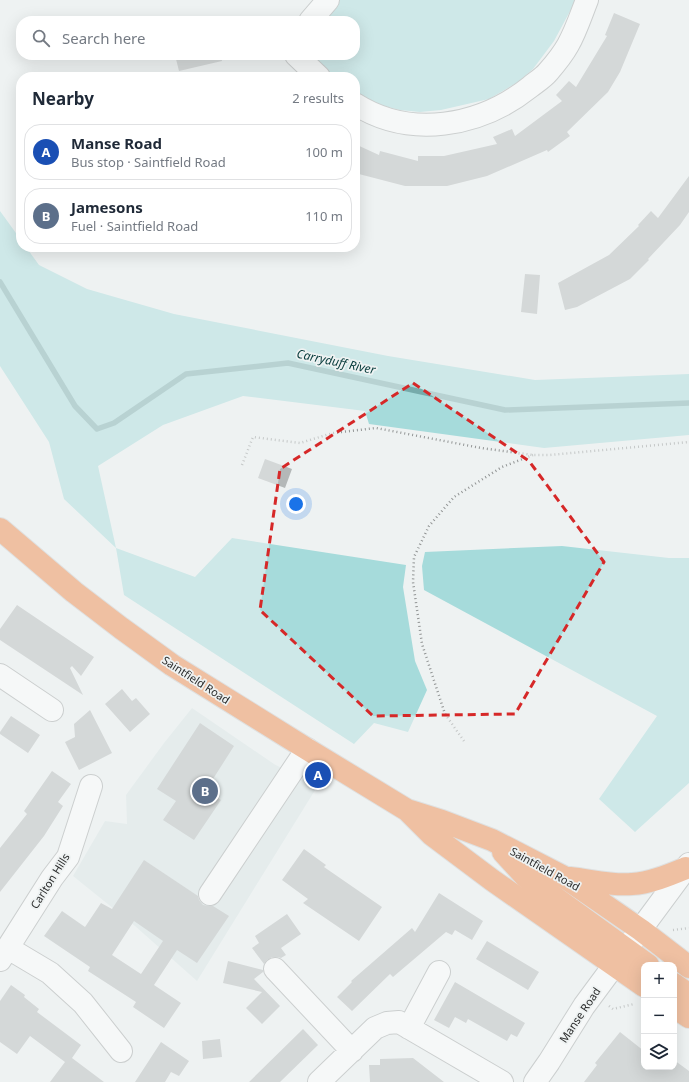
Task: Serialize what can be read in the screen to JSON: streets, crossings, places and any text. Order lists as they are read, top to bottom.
{
  "streets": {
    "highway": ["Saintfield Road"],
    "street": ["Carlton Hills", "Manse Road"]
  },
  "crossings": [
    ["Saintfield Road", "Manse Road"]
  ],
  "water": ["Carryduff River"],
  "page": {
    "search": "Search here",
    "heading": ["Nearby", "2 results"],
    "list": [
      {
        "mark": "A",
        "name": "Manse Road",
        "note": "Bus stop · Saintfield Road",
        "value": "100 m"
      },
      {
        "mark": "B",
        "name": "Jamesons",
        "note": "Fuel · Saintfield Road",
        "value": "110 m"
      }
    ],
    "pins": ["A", "B"],
    "map_buttons": ["+", "−"]
  }
}
